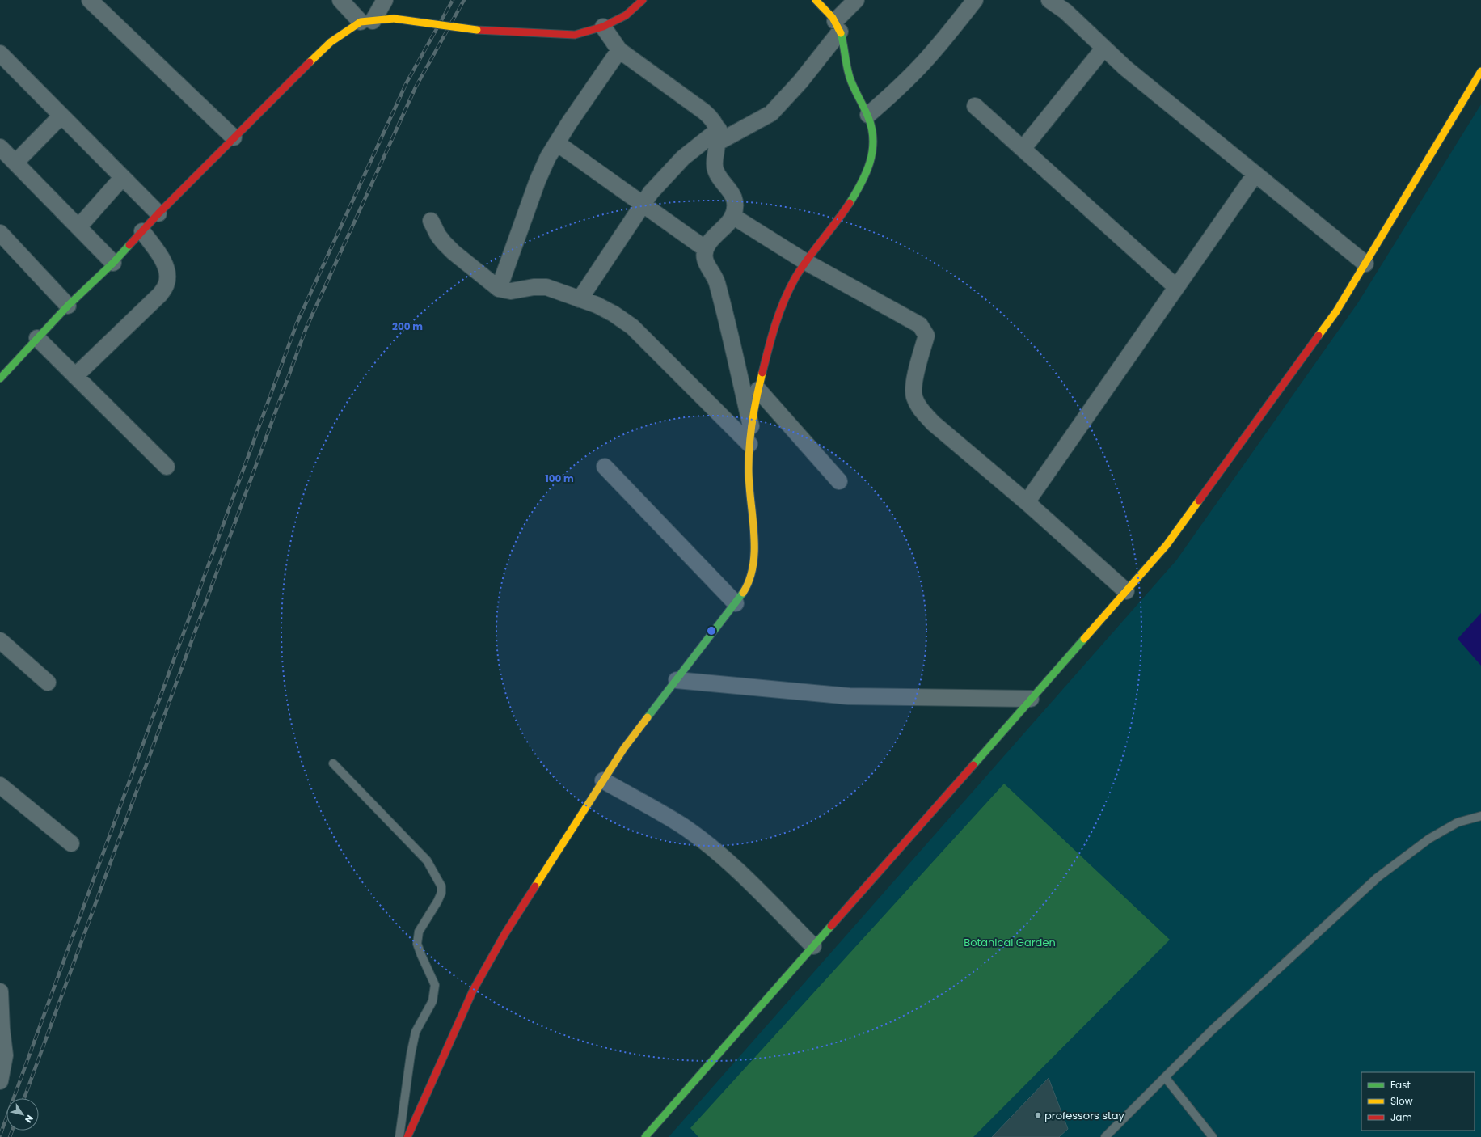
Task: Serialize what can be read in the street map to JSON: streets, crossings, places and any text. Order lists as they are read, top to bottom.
{
  "parks": ["Botanical Garden"],
  "places": ["professors stay"],
  "legend": ["Fast", "Slow", "Jam"],
  "north": "bottom right",
  "rings": ["200 m", "100 m"]
}
